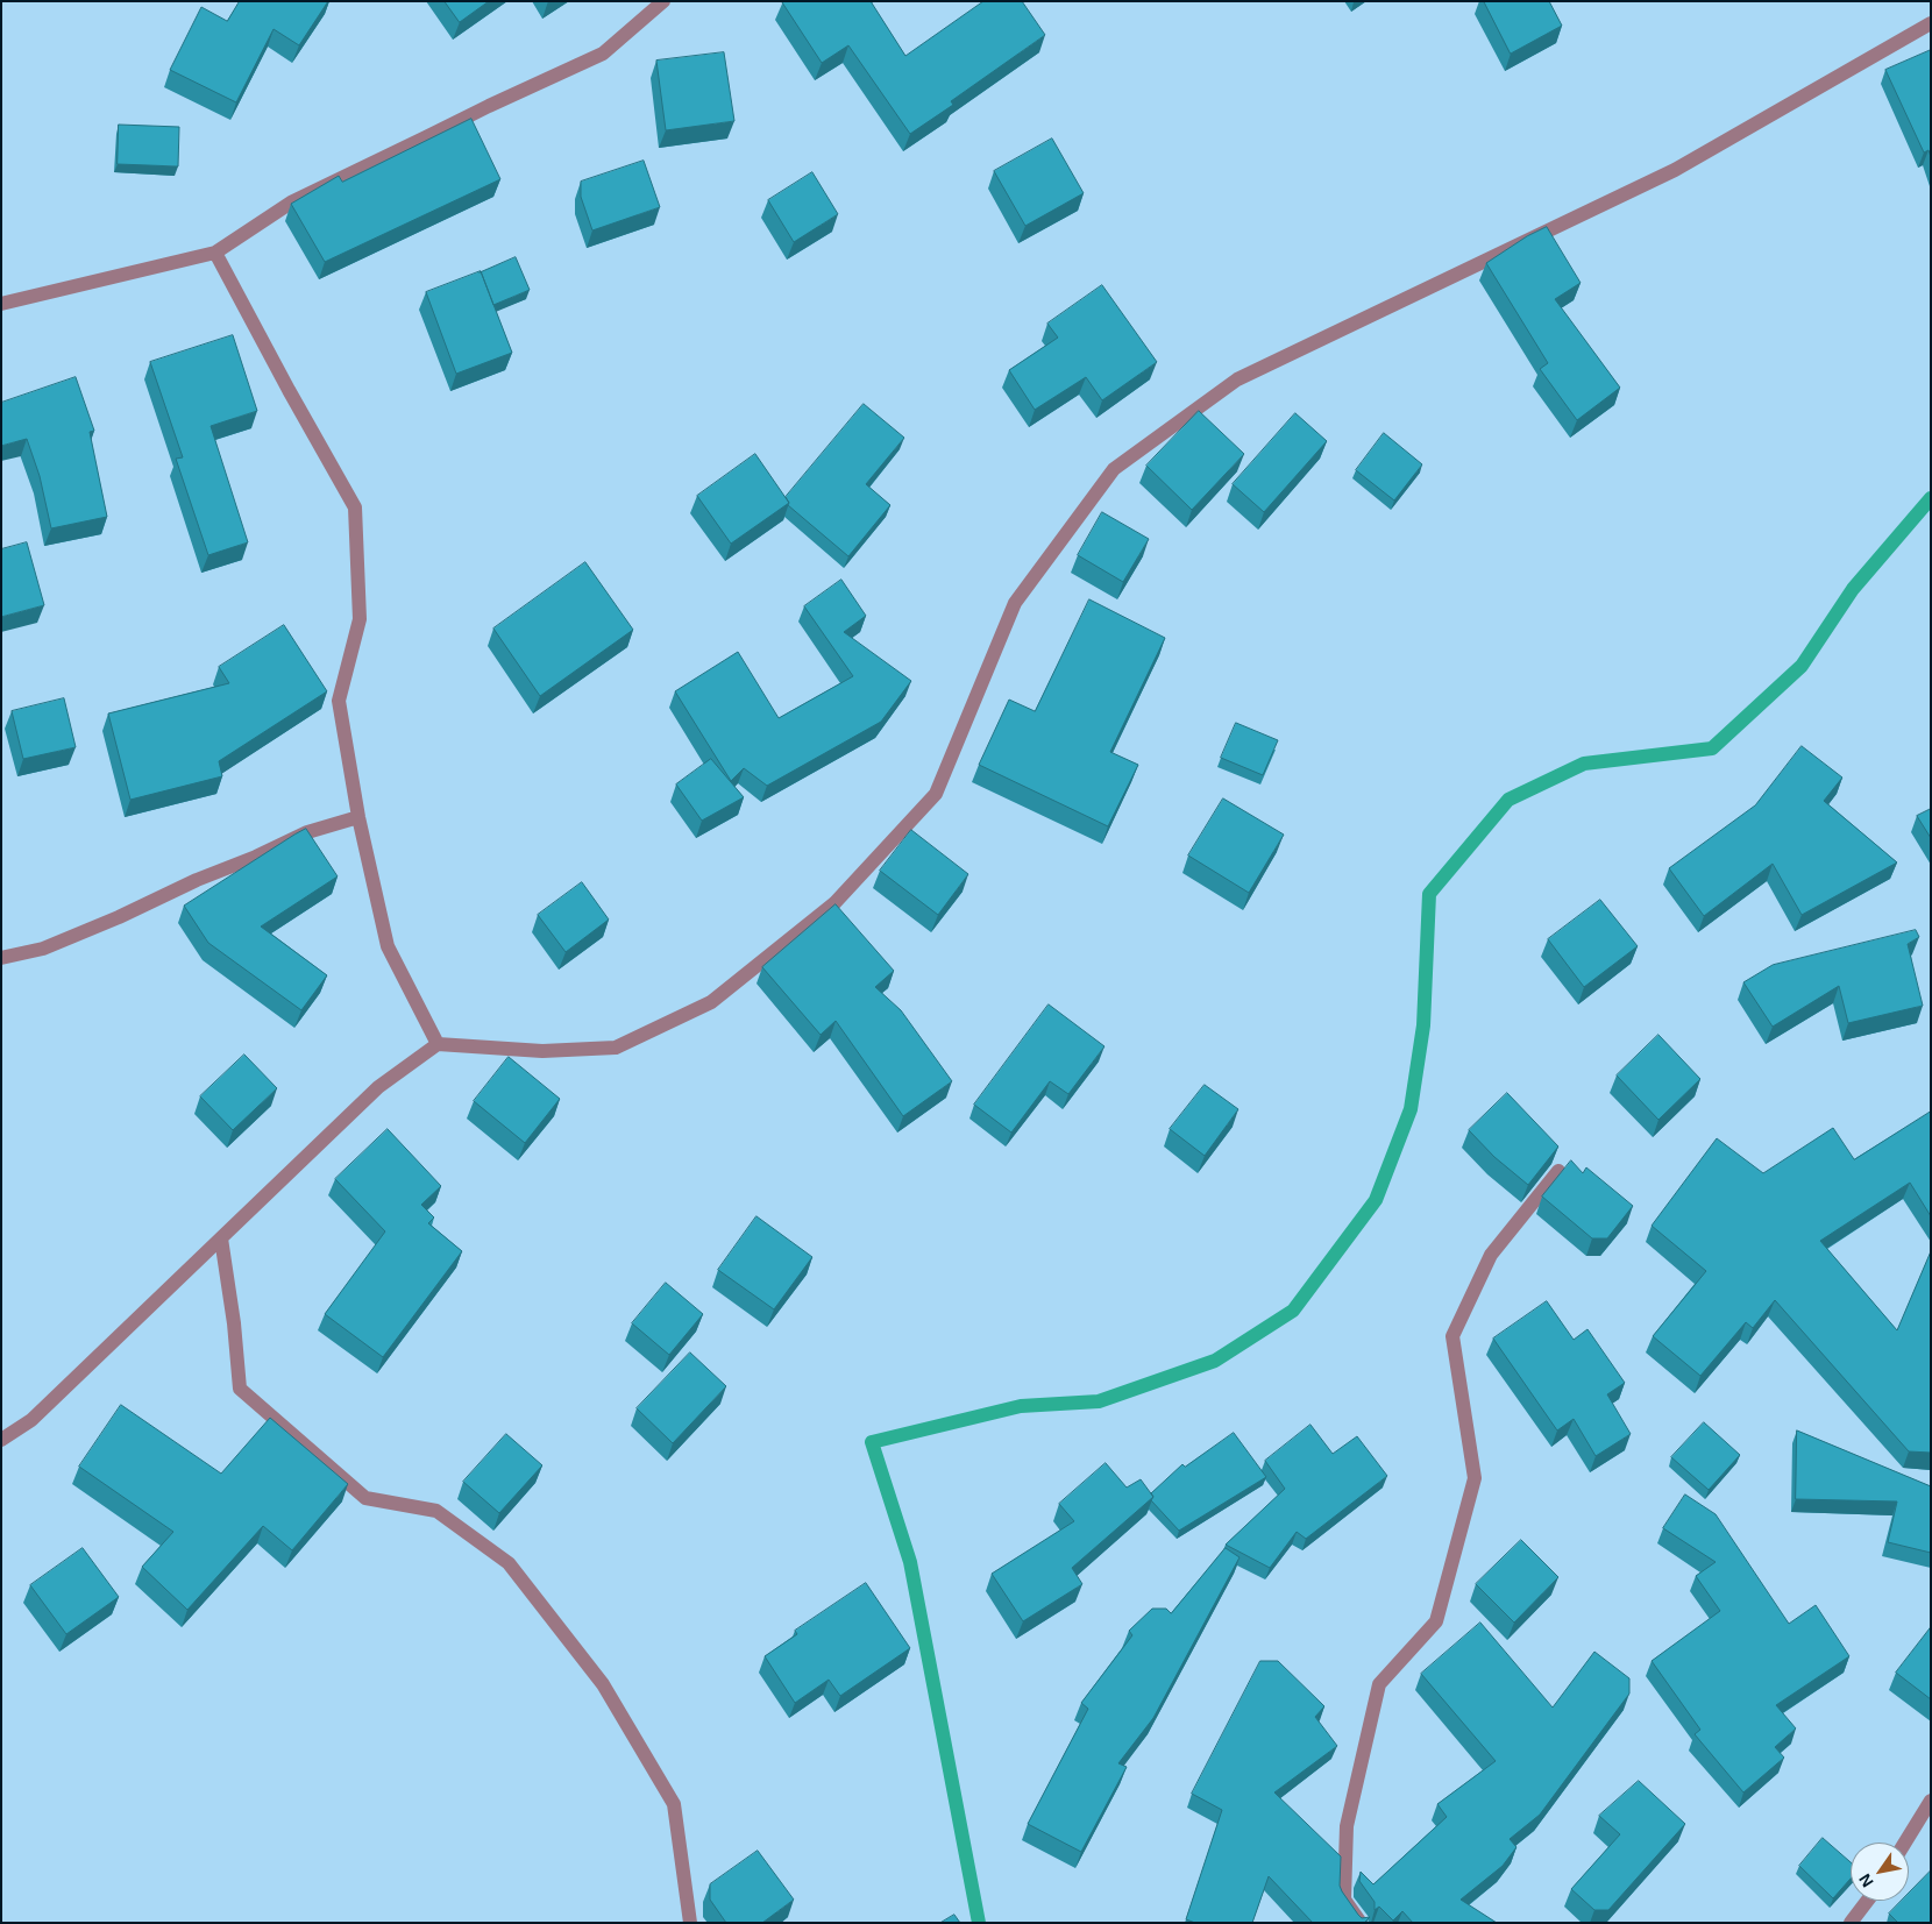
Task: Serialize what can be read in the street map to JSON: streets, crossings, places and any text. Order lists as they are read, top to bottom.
{
  "north": "bottom left"
}
